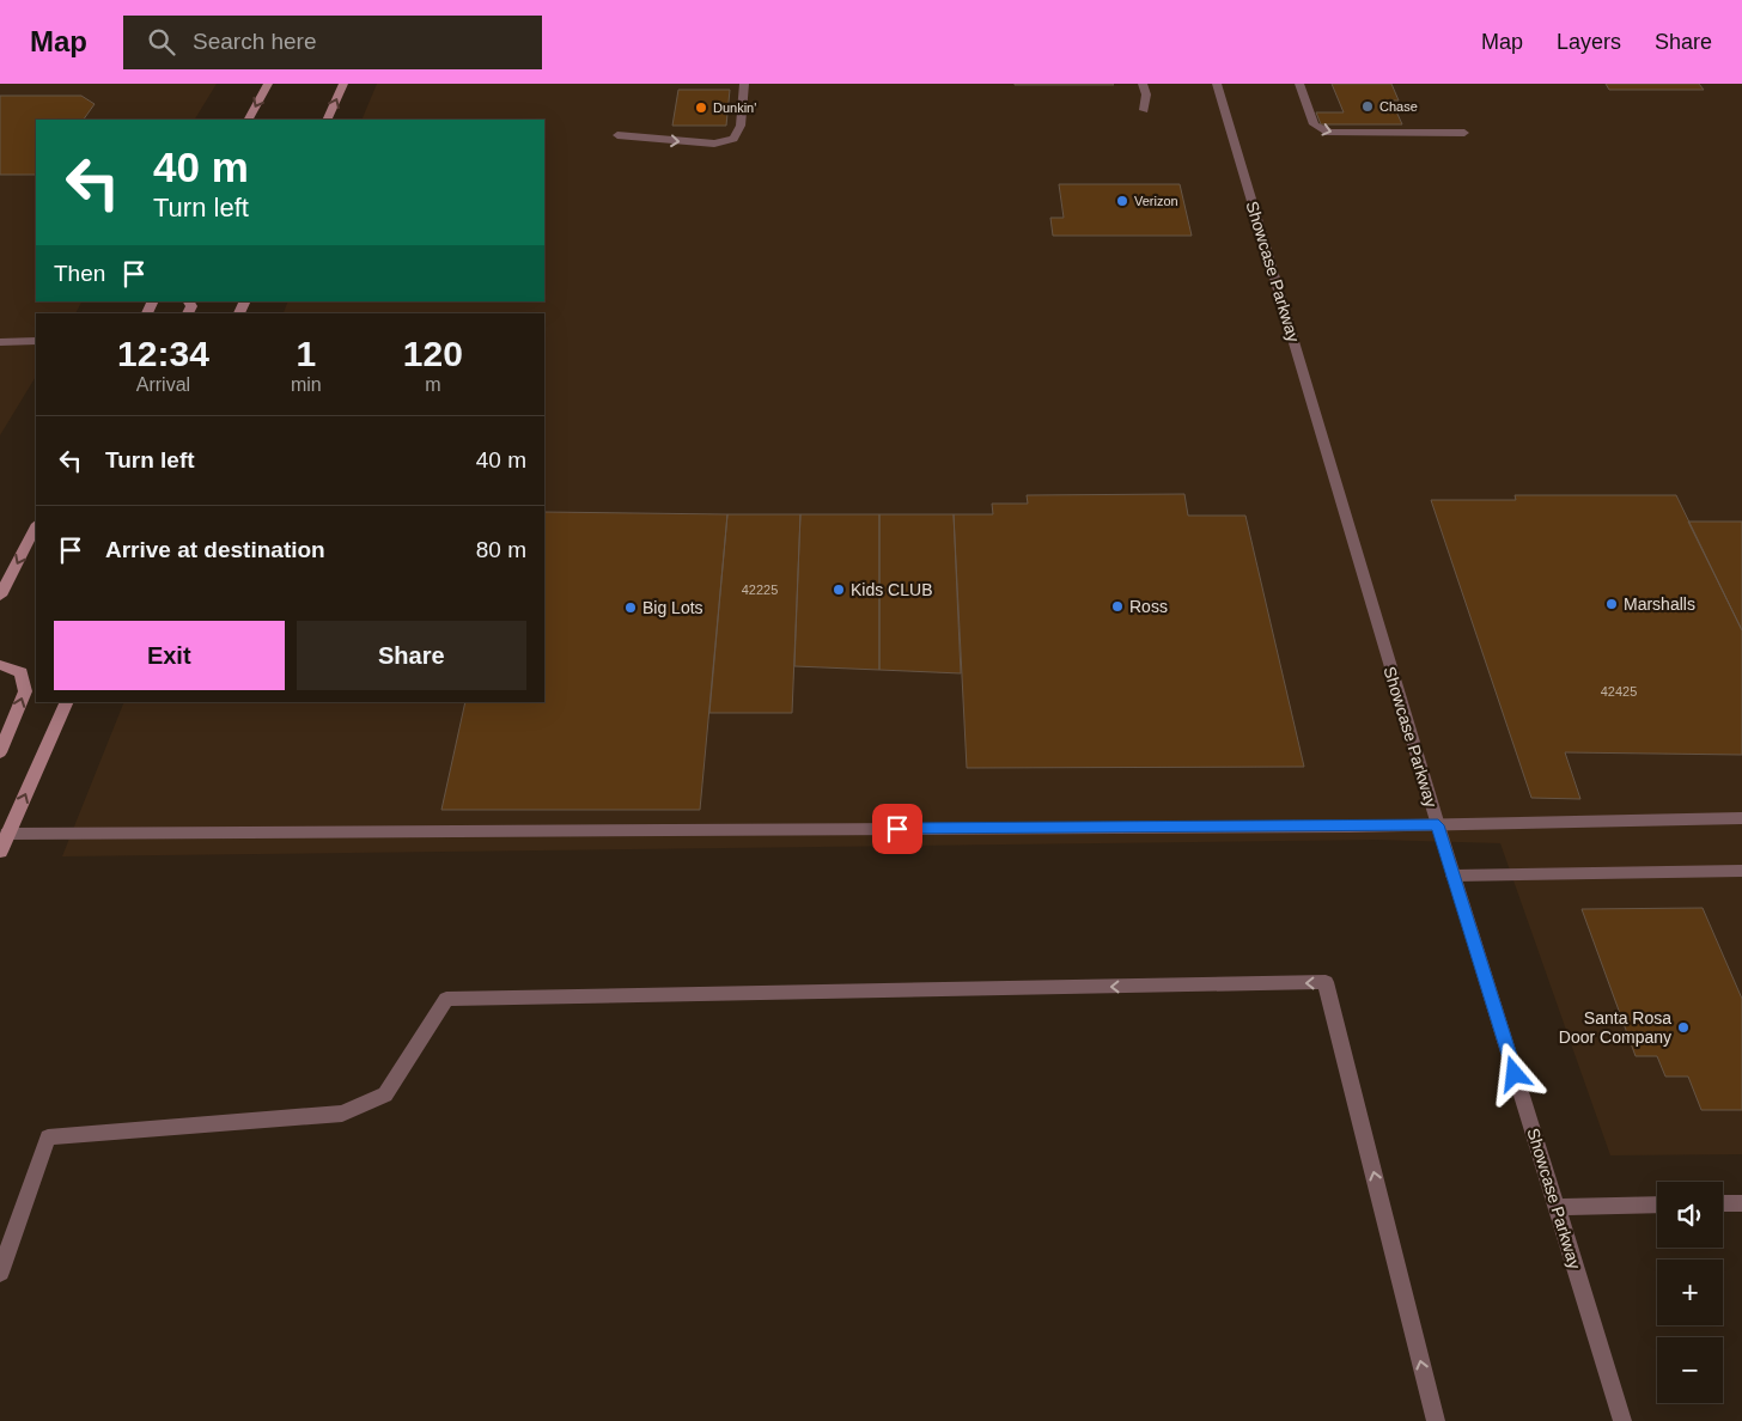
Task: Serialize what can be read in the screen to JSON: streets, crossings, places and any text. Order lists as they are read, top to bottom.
{
  "streets": {
    "street": ["Showcase Parkway"]
  },
  "places": [
    "Chase",
    "Dunkin'",
    "Verizon",
    "Kids CLUB",
    "Marshalls",
    "Ross",
    "Big Lots",
    "Santa Rosa Door Company"
  ],
  "house_numbers": ["42225", "42425"],
  "page": {
    "header": "Map",
    "search": "Search here",
    "nav": ["Map", "Layers", "Share"],
    "turn": ["40 m", "Turn left"],
    "then": "Then",
    "eta": [
      "12:34",
      "Arrival",
      "1",
      "min",
      "120",
      "m"
    ],
    "list": [
      {
        "name": "Turn left",
        "value": "40 m"
      },
      {
        "name": "Arrive at destination",
        "value": "80 m"
      }
    ],
    "buttons": ["Exit", "Share"],
    "map_buttons": ["+", "−"]
  }
}
